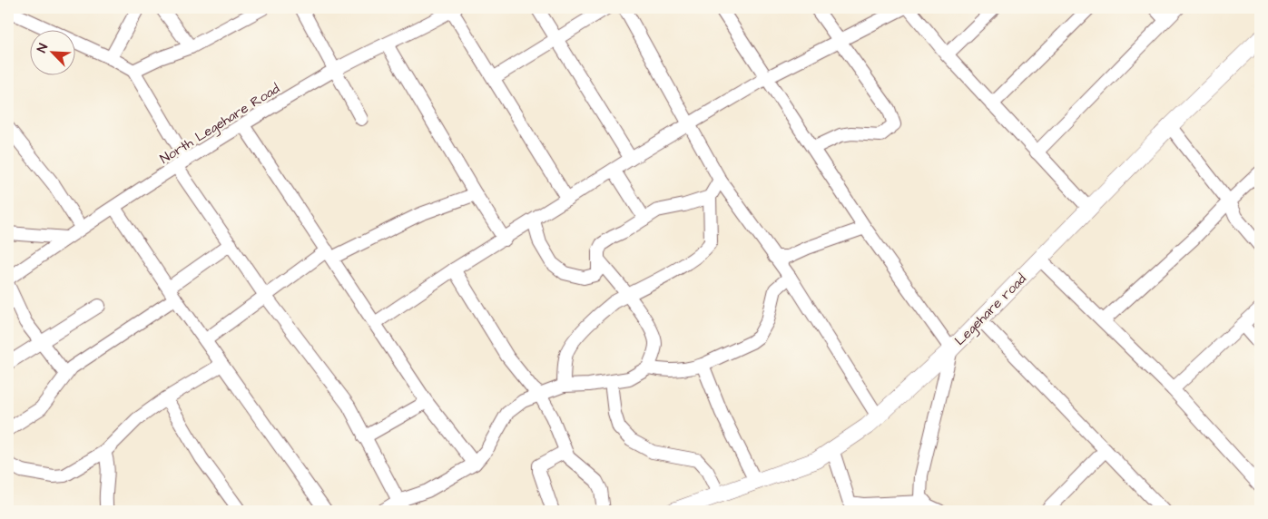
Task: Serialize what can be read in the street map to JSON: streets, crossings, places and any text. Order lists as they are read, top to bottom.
{
  "streets": {
    "main road": ["Legehare road"],
    "street": ["North Legehare Road"]
  },
  "north": "top left"
}
